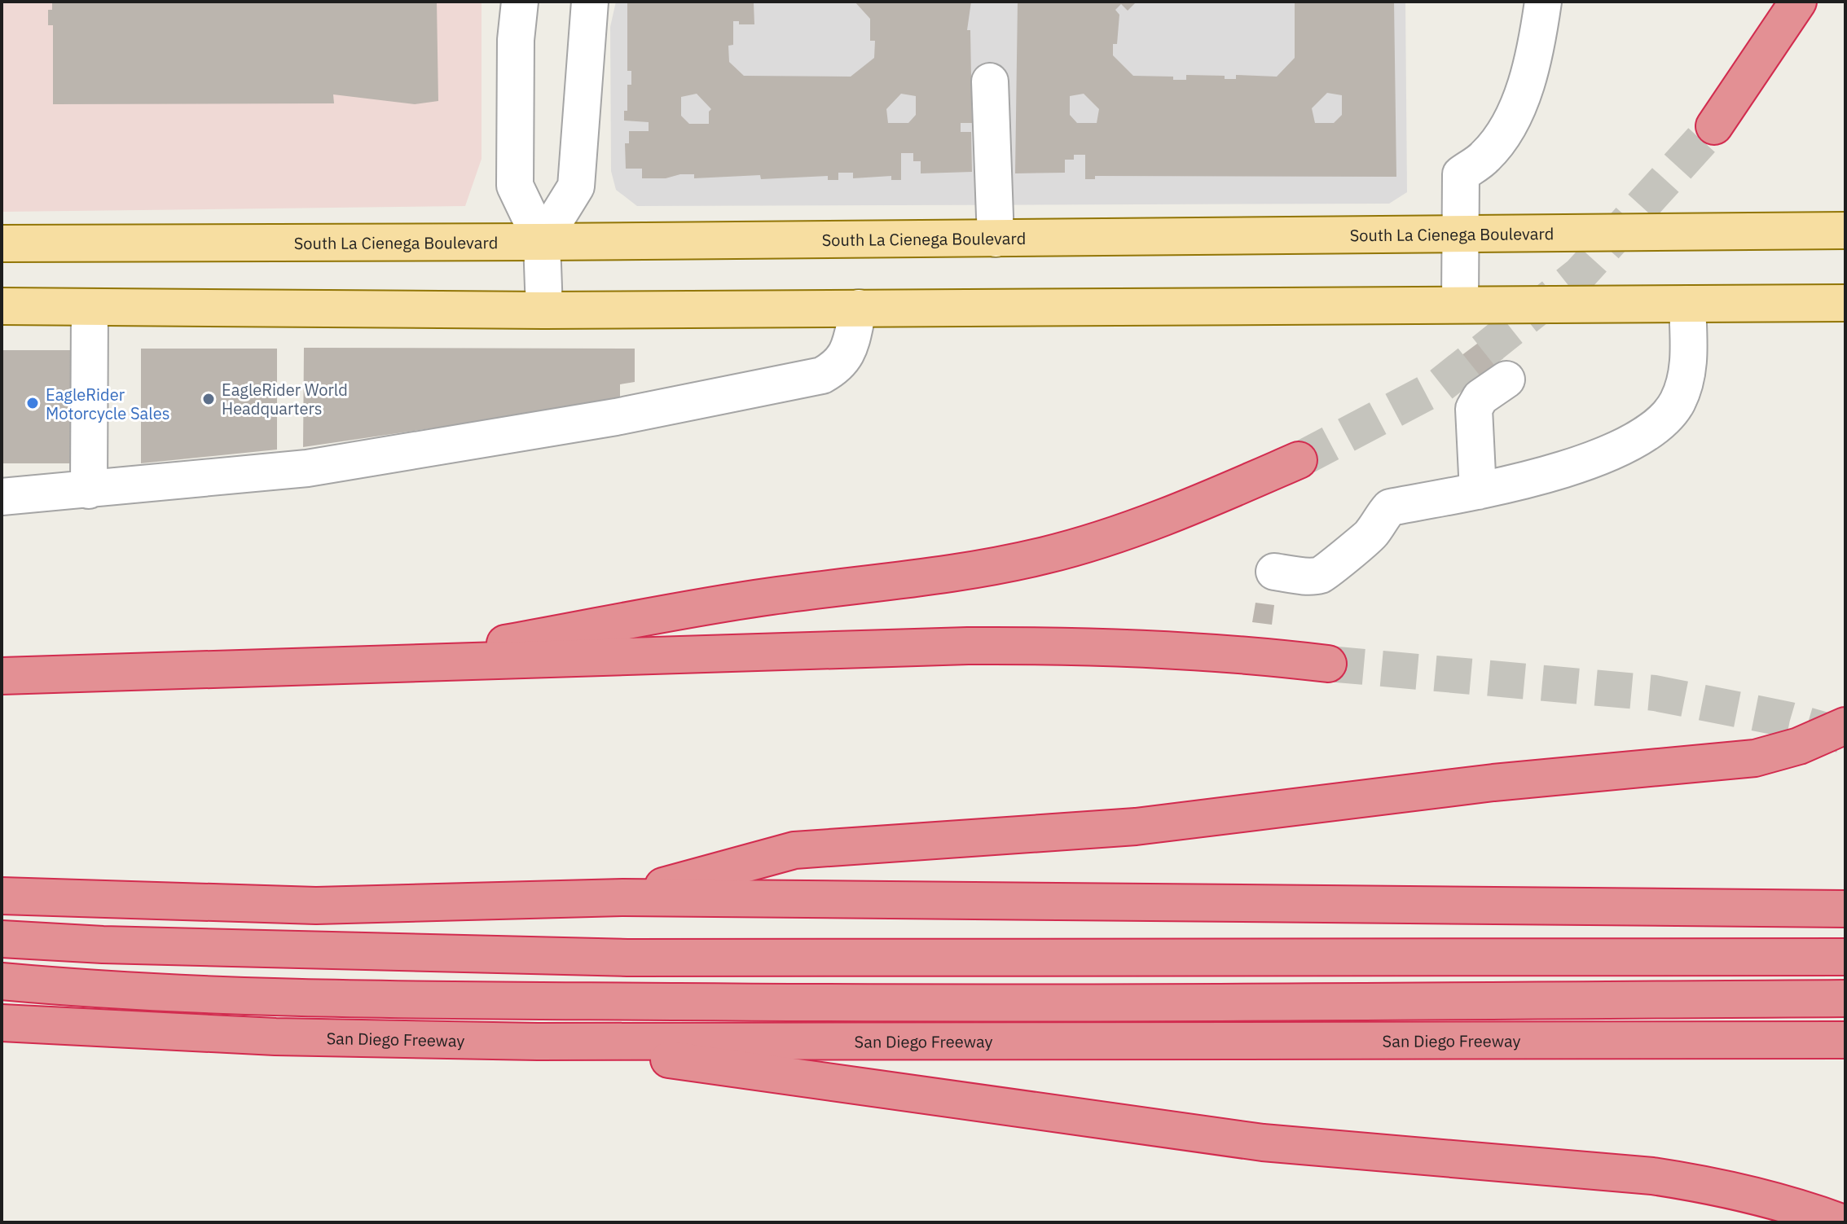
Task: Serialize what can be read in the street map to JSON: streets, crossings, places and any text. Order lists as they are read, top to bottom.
{
  "streets": {
    "highway": ["San Diego Freeway"],
    "main road": ["South La Cienega Boulevard"]
  },
  "places": ["EagleRider World Headquarters", "EagleRider Motorcycle Sales"]
}
